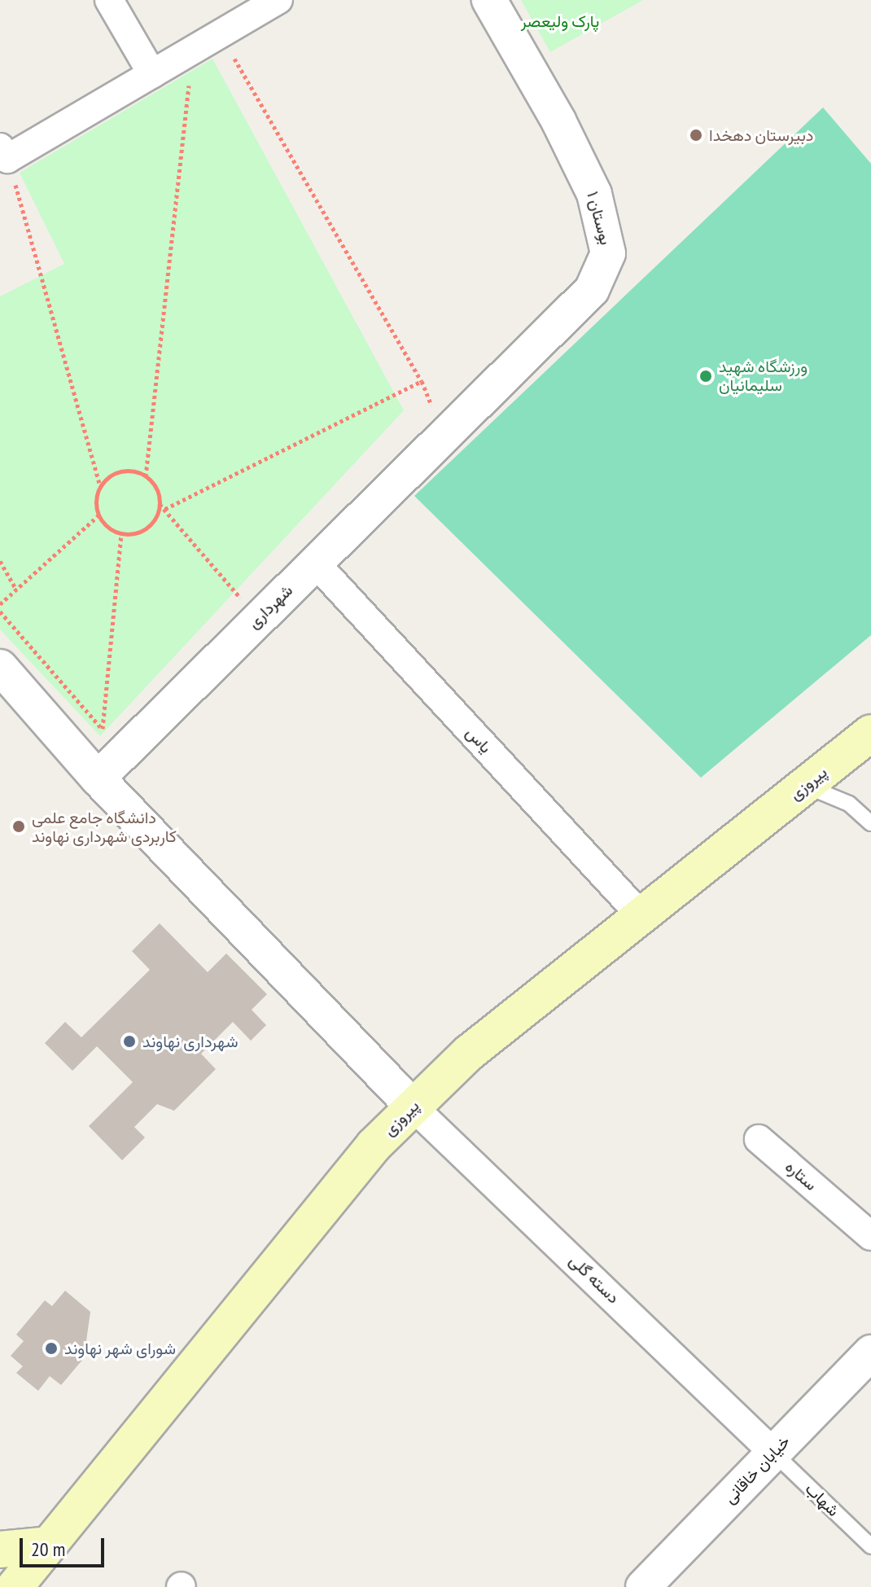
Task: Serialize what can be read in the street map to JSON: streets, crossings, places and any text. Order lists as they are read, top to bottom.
{
  "streets": {
    "main road": ["پیروزی"],
    "street": [
      "بوستان ۱",
      "شهرداری",
      "یاس",
      "ستاره",
      "دسته گلی",
      "خیابان خاقانی"
    ],
    "lane": ["شهاب"]
  },
  "crossings": [
    ["بوستان ۱", "شهرداری"],
    ["شهرداری", "یاس"],
    ["یاس", "پیروزی"],
    ["پیروزی", "دسته گلی"],
    ["دسته گلی", "خیابان خاقانی"],
    ["دسته گلی", "شهاب"],
    ["خیابان خاقانی", "شهاب"]
  ],
  "parks": ["پارک ولیعصر"],
  "places": [
    "دبیرستان دهخدا",
    "ورزشگاه شهید سلیمانیان",
    "دانشگاه جامع علمی کاربردی شهرداری نهاوند",
    "شهرداری نهاوند",
    "شورای شهر نهاوند"
  ],
  "scale_bar": "20 m"
}
